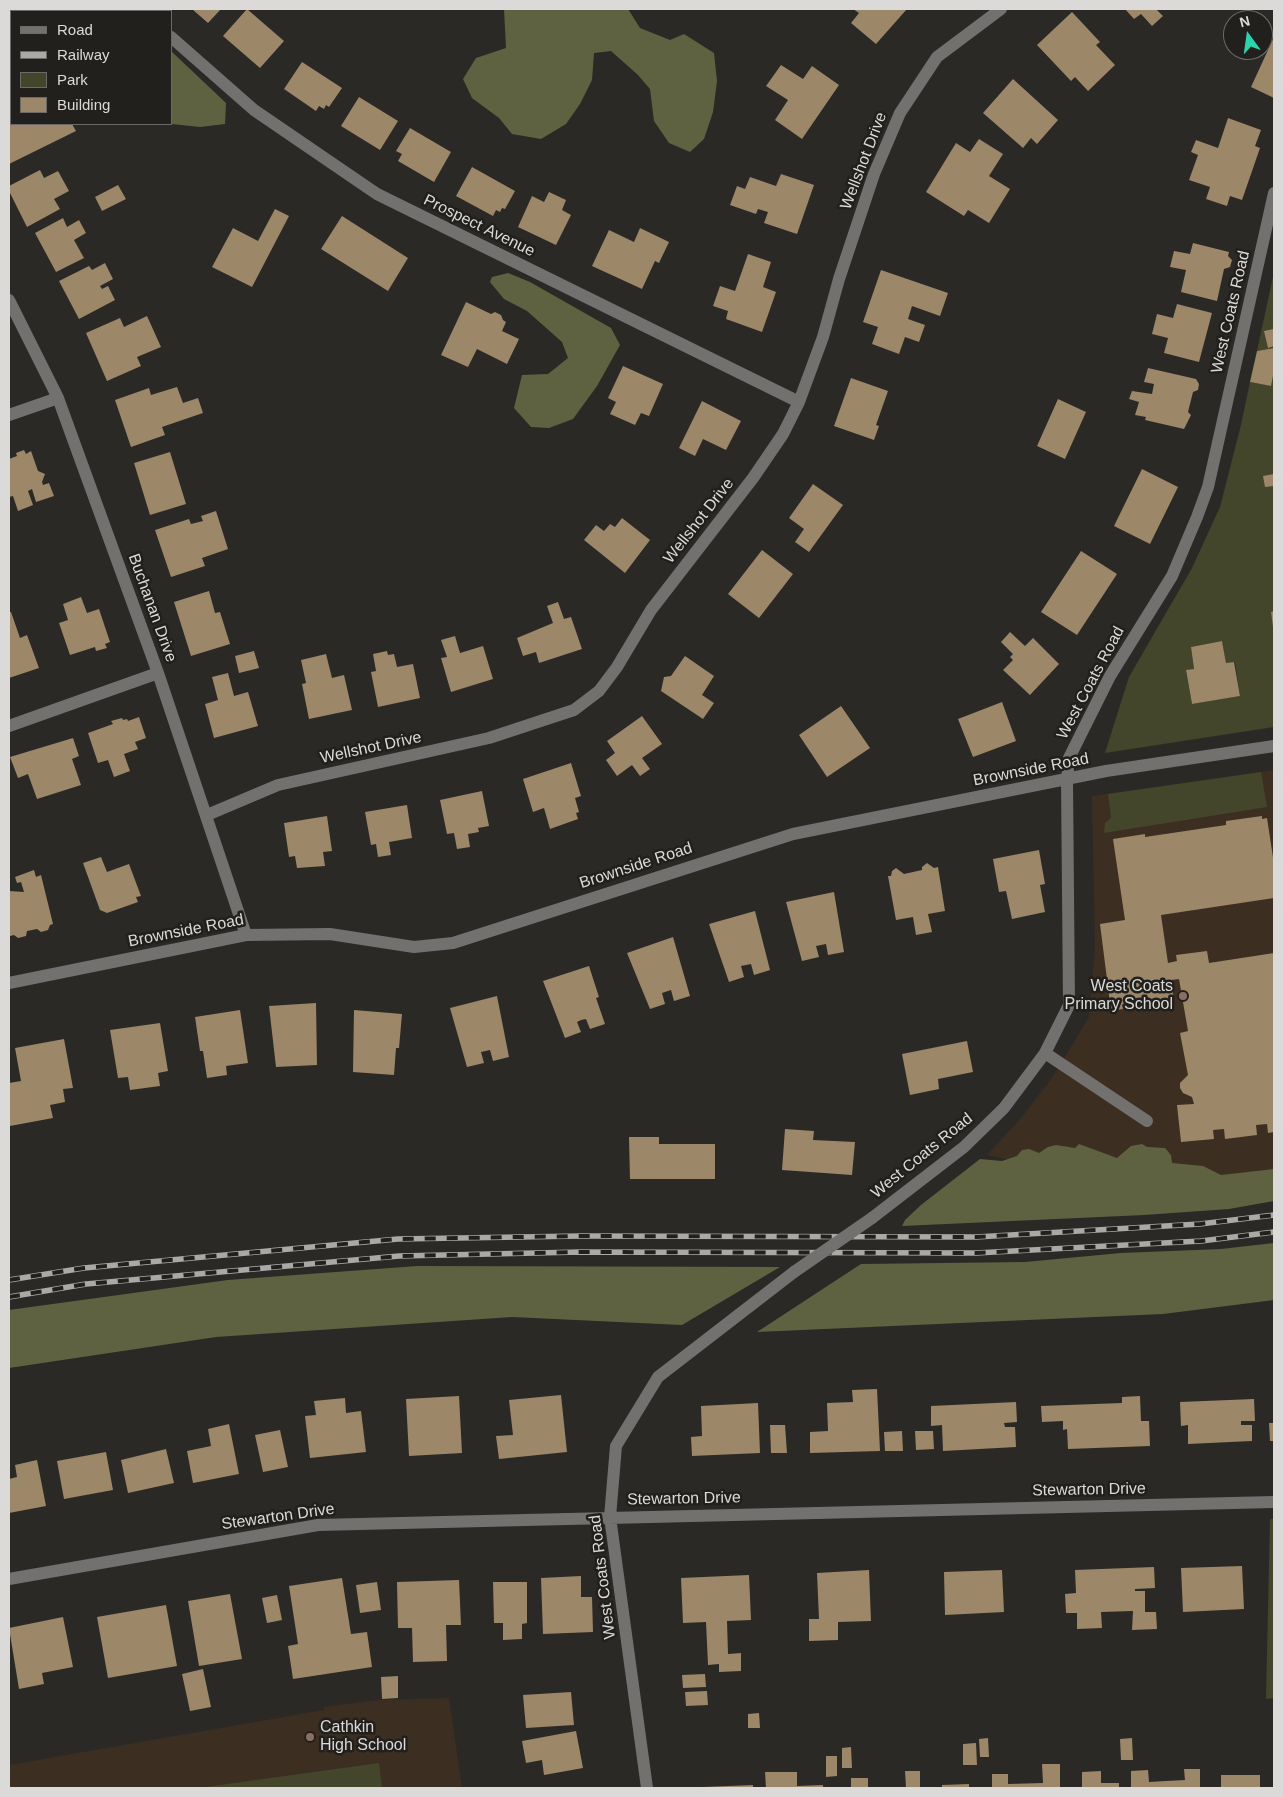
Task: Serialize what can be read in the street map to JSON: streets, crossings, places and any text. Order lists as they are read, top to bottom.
{
  "streets": {
    "street": [
      "Wellshot Drive",
      "Prospect Avenue",
      "West Coats Road",
      "Buchanan Drive",
      "Brownside Road",
      "Stewarton Drive"
    ]
  },
  "crossings": [
    ["Wellshot Drive", "Prospect Avenue"],
    ["Wellshot Drive", "Buchanan Drive"],
    ["West Coats Road", "Brownside Road"],
    ["West Coats Road", "Stewarton Drive"],
    ["Buchanan Drive", "Brownside Road"]
  ],
  "places": ["West Coats Primary School", "Cathkin High School"],
  "legend": [
    "Road",
    "Railway",
    "Park",
    "Building"
  ],
  "north": "top"
}
